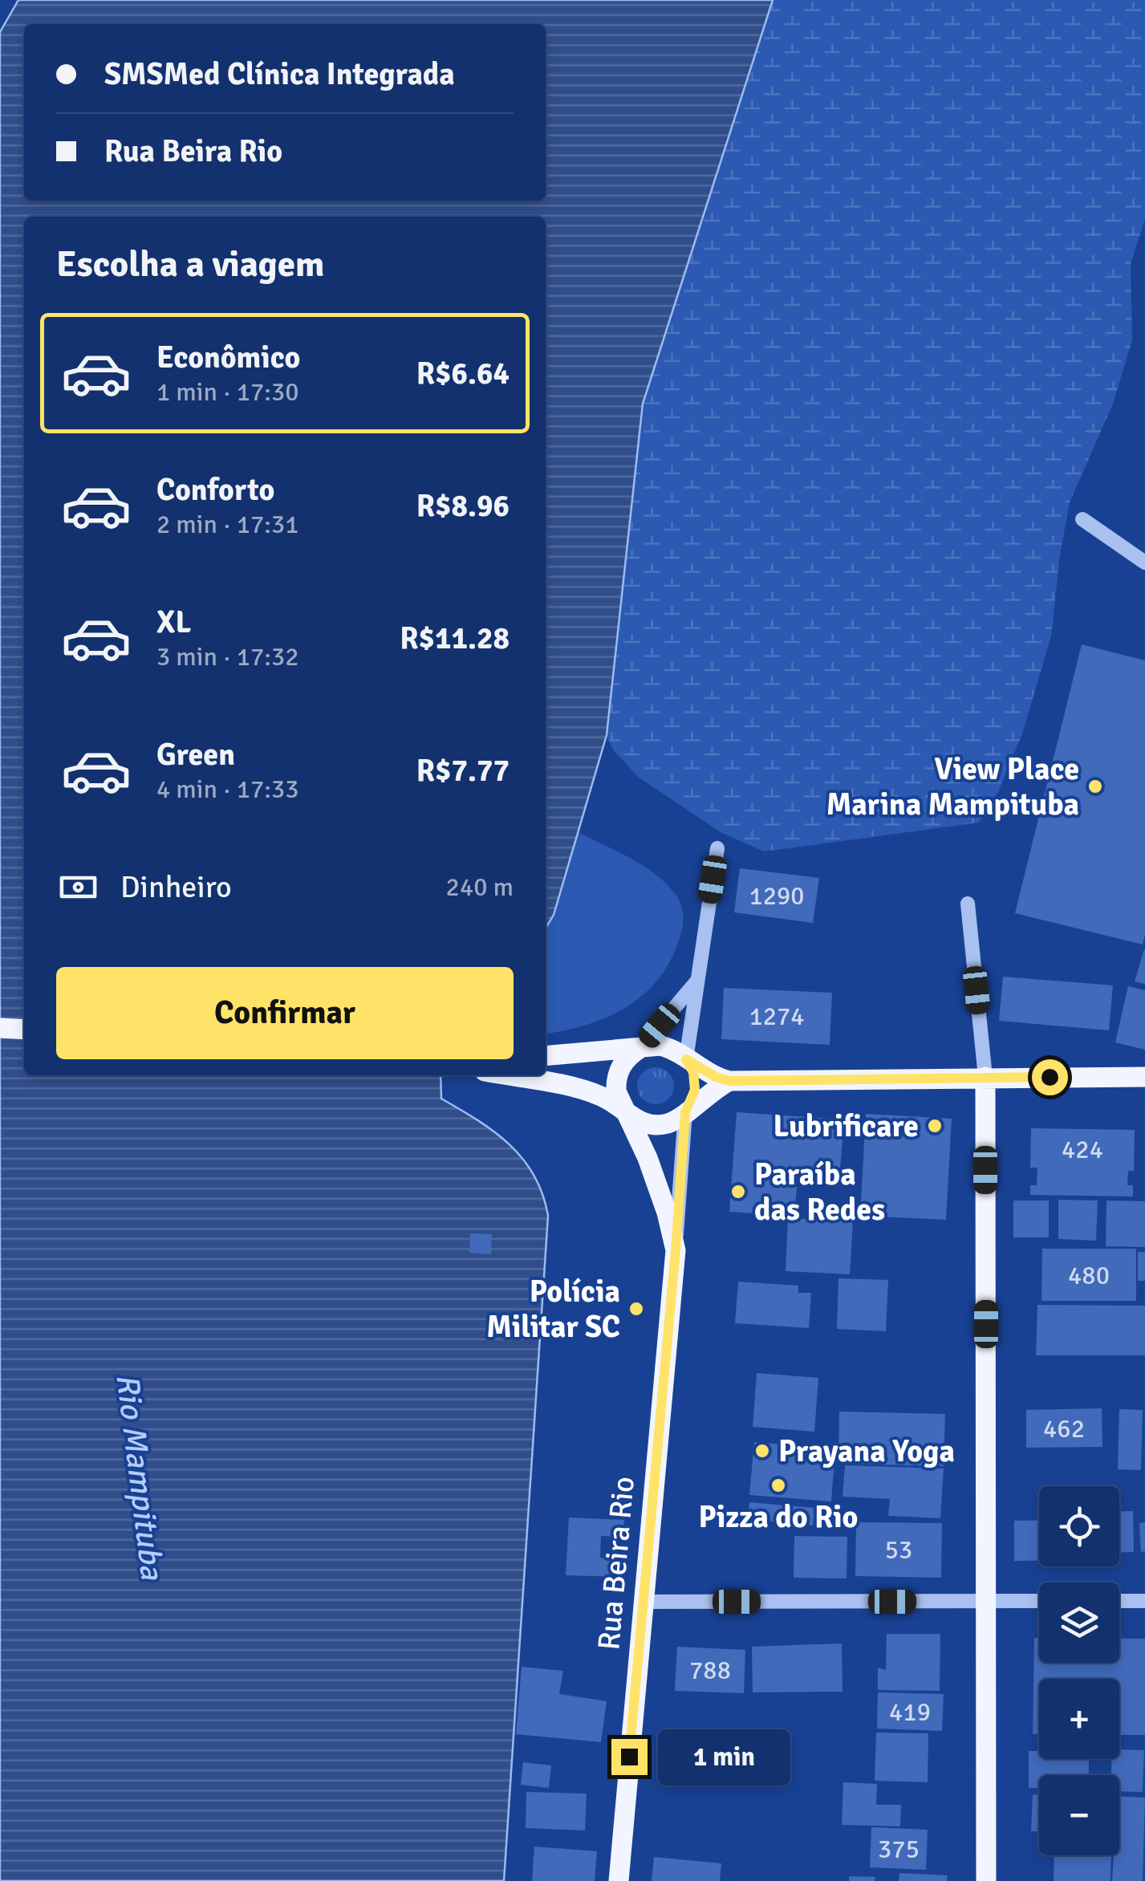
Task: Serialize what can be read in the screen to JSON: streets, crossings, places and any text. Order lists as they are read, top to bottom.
{
  "streets": {
    "main road": ["Rua Beira Rio"]
  },
  "water": ["Rio Mampituba"],
  "places": [
    "View Place Marina Mampituba",
    "Lubrificare",
    "Paraíba das Redes",
    "Polícia Militar SC",
    "Prayana Yoga",
    "Pizza do Rio"
  ],
  "house_numbers": [
    "1290",
    "1274",
    "424",
    "480",
    "462",
    "53",
    "788",
    "419",
    "375"
  ],
  "page": {
    "banner": ["SMSMed Clínica Integrada", "Rua Beira Rio"],
    "heading": "Escolha a viagem",
    "list": [
      {
        "name": "Econômico",
        "note": "1 min · 17:30",
        "value": "R$6.64"
      },
      {
        "name": "Conforto",
        "note": "2 min · 17:31",
        "value": "R$8.96"
      },
      {
        "name": "XL",
        "note": "3 min · 17:32",
        "value": "R$11.28"
      },
      {
        "name": "Green",
        "note": "4 min · 17:33",
        "value": "R$7.77"
      }
    ],
    "pay": ["Dinheiro", "240 m"],
    "buttons": "Confirmar",
    "map_buttons": ["+", "−"],
    "bubble": "1 min"
  }
}
